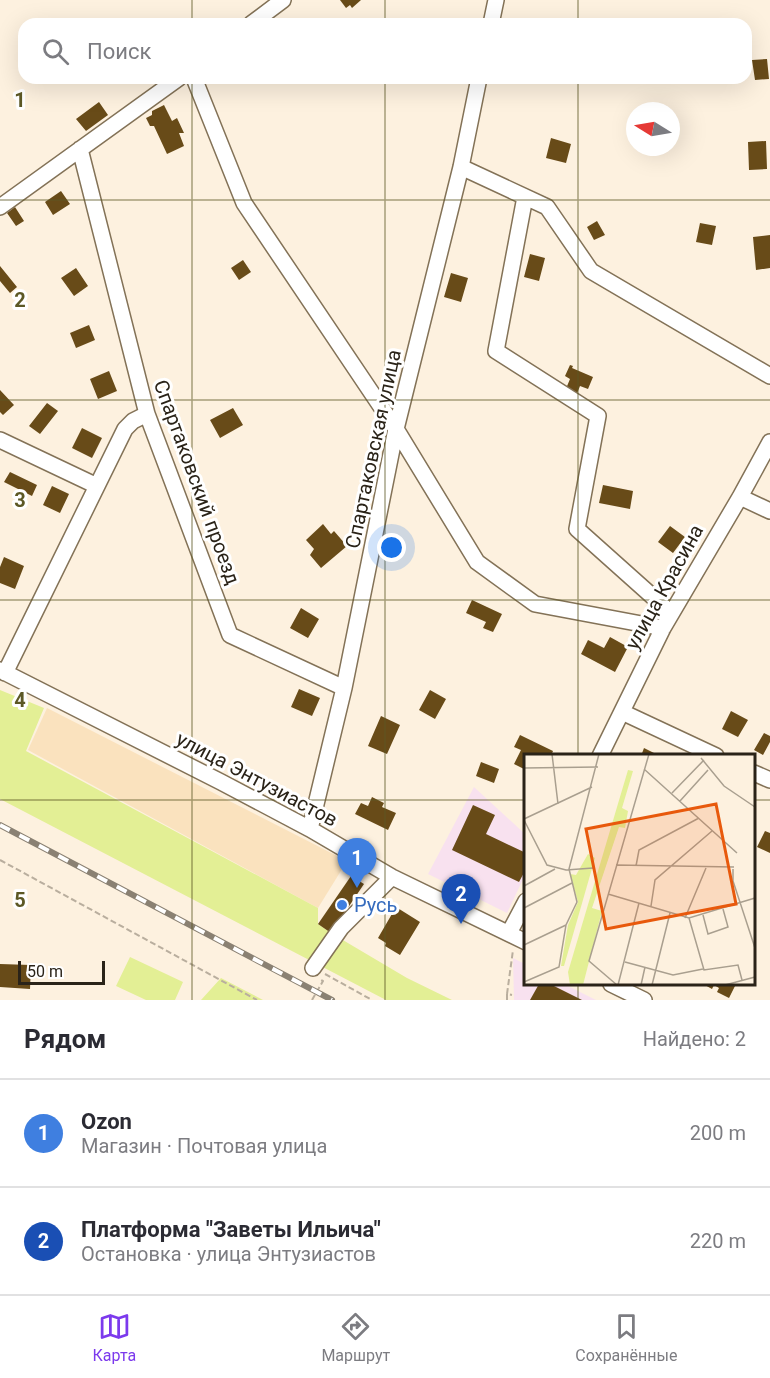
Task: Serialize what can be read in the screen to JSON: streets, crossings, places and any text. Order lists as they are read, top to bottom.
{
  "streets": {
    "street": [
      "Спартаковская улица",
      "Спартаковский проезд",
      "улица Красина",
      "улица Энтузиастов"
    ]
  },
  "crossings": [
    ["Спартаковская улица", "Спартаковский проезд"],
    ["Спартаковская улица", "улица Энтузиастов"]
  ],
  "places": ["Русь"],
  "scale_bar": "50 m",
  "north": "left",
  "page": {
    "search": "Поиск",
    "pins": ["1", "2"],
    "scale": "50 m",
    "heading": ["Рядом", "Найдено: 2"],
    "list": [
      {
        "mark": "1",
        "name": "Ozon",
        "note": "Магазин · Почтовая улица",
        "value": "200 m"
      },
      {
        "mark": "2",
        "name": "Платформа \"Заветы Ильича\"",
        "note": "Остановка · улица Энтузиастов",
        "value": "220 m"
      }
    ],
    "nav": ["Карта", "Маршрут", "Сохранённые"]
  },
  "grid": {
    "rows": [
      "1",
      "2",
      "3",
      "4",
      "5"
    ]
  }
}
